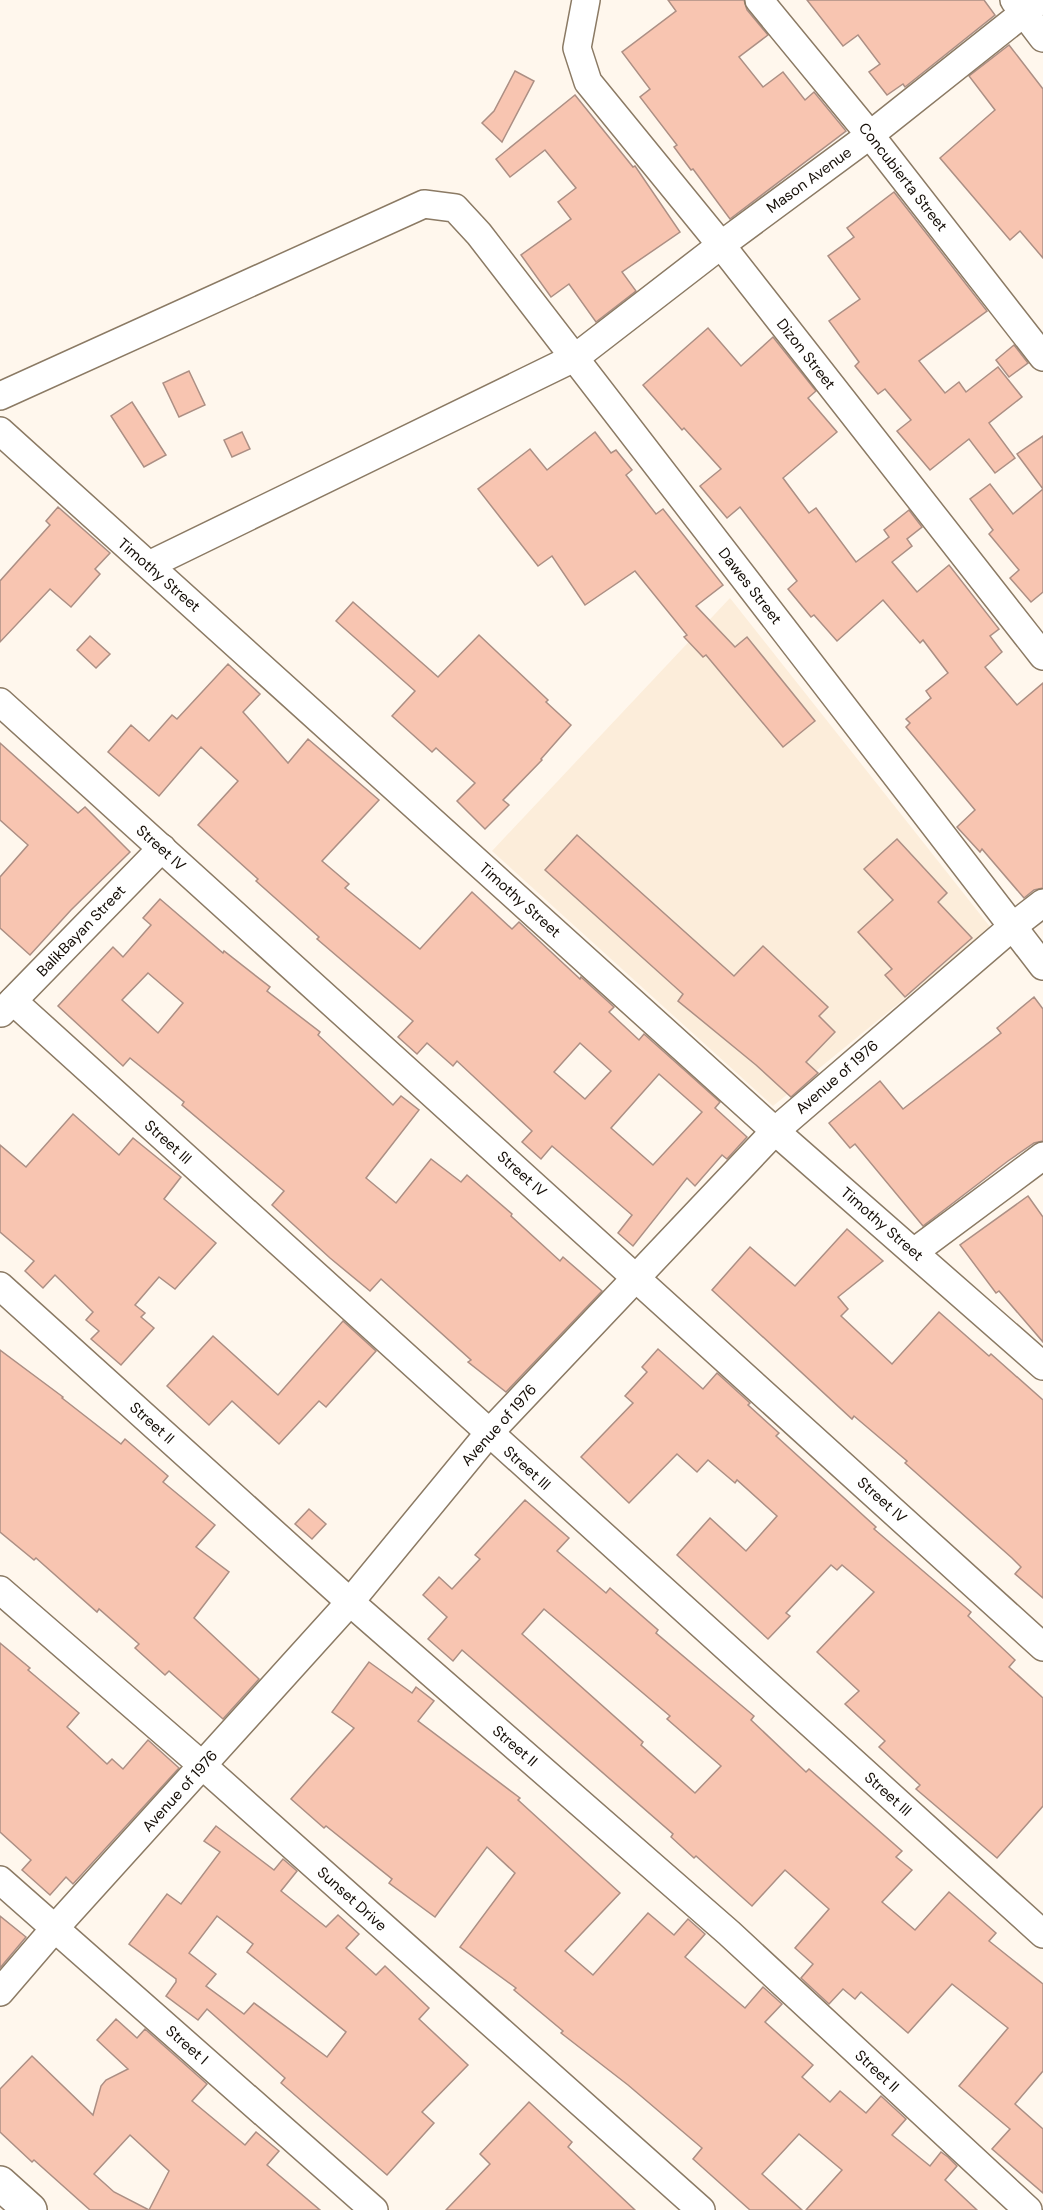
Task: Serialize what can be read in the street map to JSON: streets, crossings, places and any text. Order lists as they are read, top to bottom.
{
  "streets": {
    "street": [
      "Concubierta Street",
      "Mason Avenue",
      "Dizon Street",
      "Timothy Street",
      "Dawes Street",
      "Street IV",
      "BalikBayan Street",
      "Avenue of 1976",
      "Street III",
      "Street II",
      "Sunset Drive",
      "Street I"
    ]
  },
  "crossings": [
    ["Concubierta Street", "Mason Avenue"],
    ["Mason Avenue", "Dizon Street"],
    ["Mason Avenue", "Timothy Street"],
    ["Mason Avenue", "Dawes Street"],
    ["Timothy Street", "Avenue of 1976"],
    ["Dawes Street", "Avenue of 1976"],
    ["Street IV", "BalikBayan Street"],
    ["Street IV", "Avenue of 1976"],
    ["BalikBayan Street", "Street III"],
    ["Avenue of 1976", "Street III"],
    ["Avenue of 1976", "Street II"],
    ["Avenue of 1976", "Sunset Drive"],
    ["Avenue of 1976", "Street I"]
  ]
}
